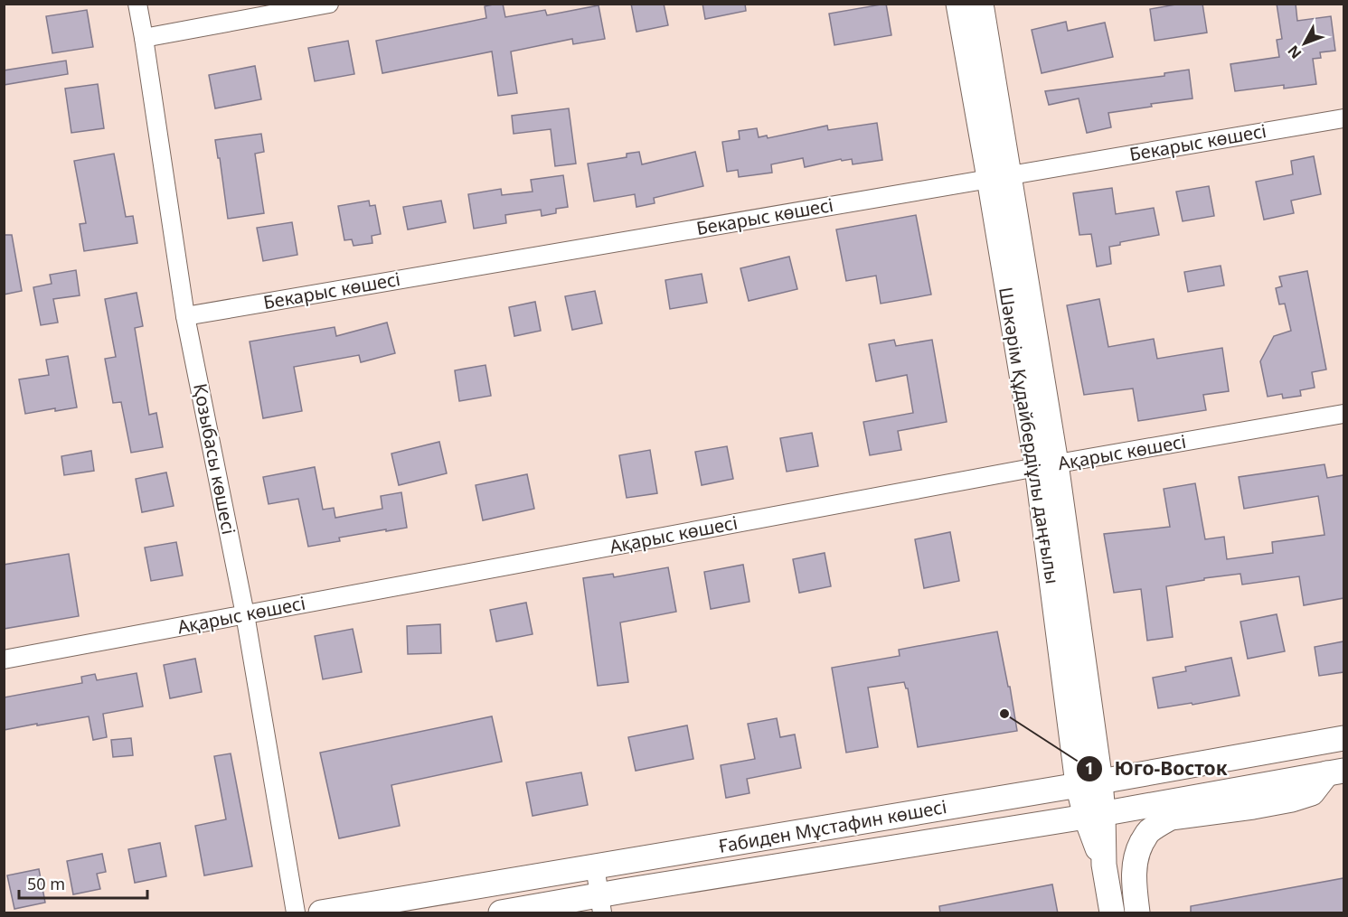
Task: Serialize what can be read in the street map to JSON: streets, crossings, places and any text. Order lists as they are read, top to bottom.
{
  "streets": {
    "main road": ["Шәкәрім Құдайбердіұлы даңғылы", "Ғабиден Мұстафин көшесі"],
    "street": ["Бекарыс көшесі", "Ақарыс көшесі", "Қозыбасы көшесі"]
  },
  "crossings": [
    ["Бекарыс көшесі", "Шәкәрім Құдайбердіұлы даңғылы"],
    ["Бекарыс көшесі", "Қозыбасы көшесі"],
    ["Шәкәрім Құдайбердіұлы даңғылы", "Ақарыс көшесі"],
    ["Шәкәрім Құдайбердіұлы даңғылы", "Ғабиден Мұстафин көшесі"],
    ["Ақарыс көшесі", "Қозыбасы көшесі"]
  ],
  "places": ["Юго-Восток"],
  "scale_bar": "50 m",
  "north": "bottom left"
}
